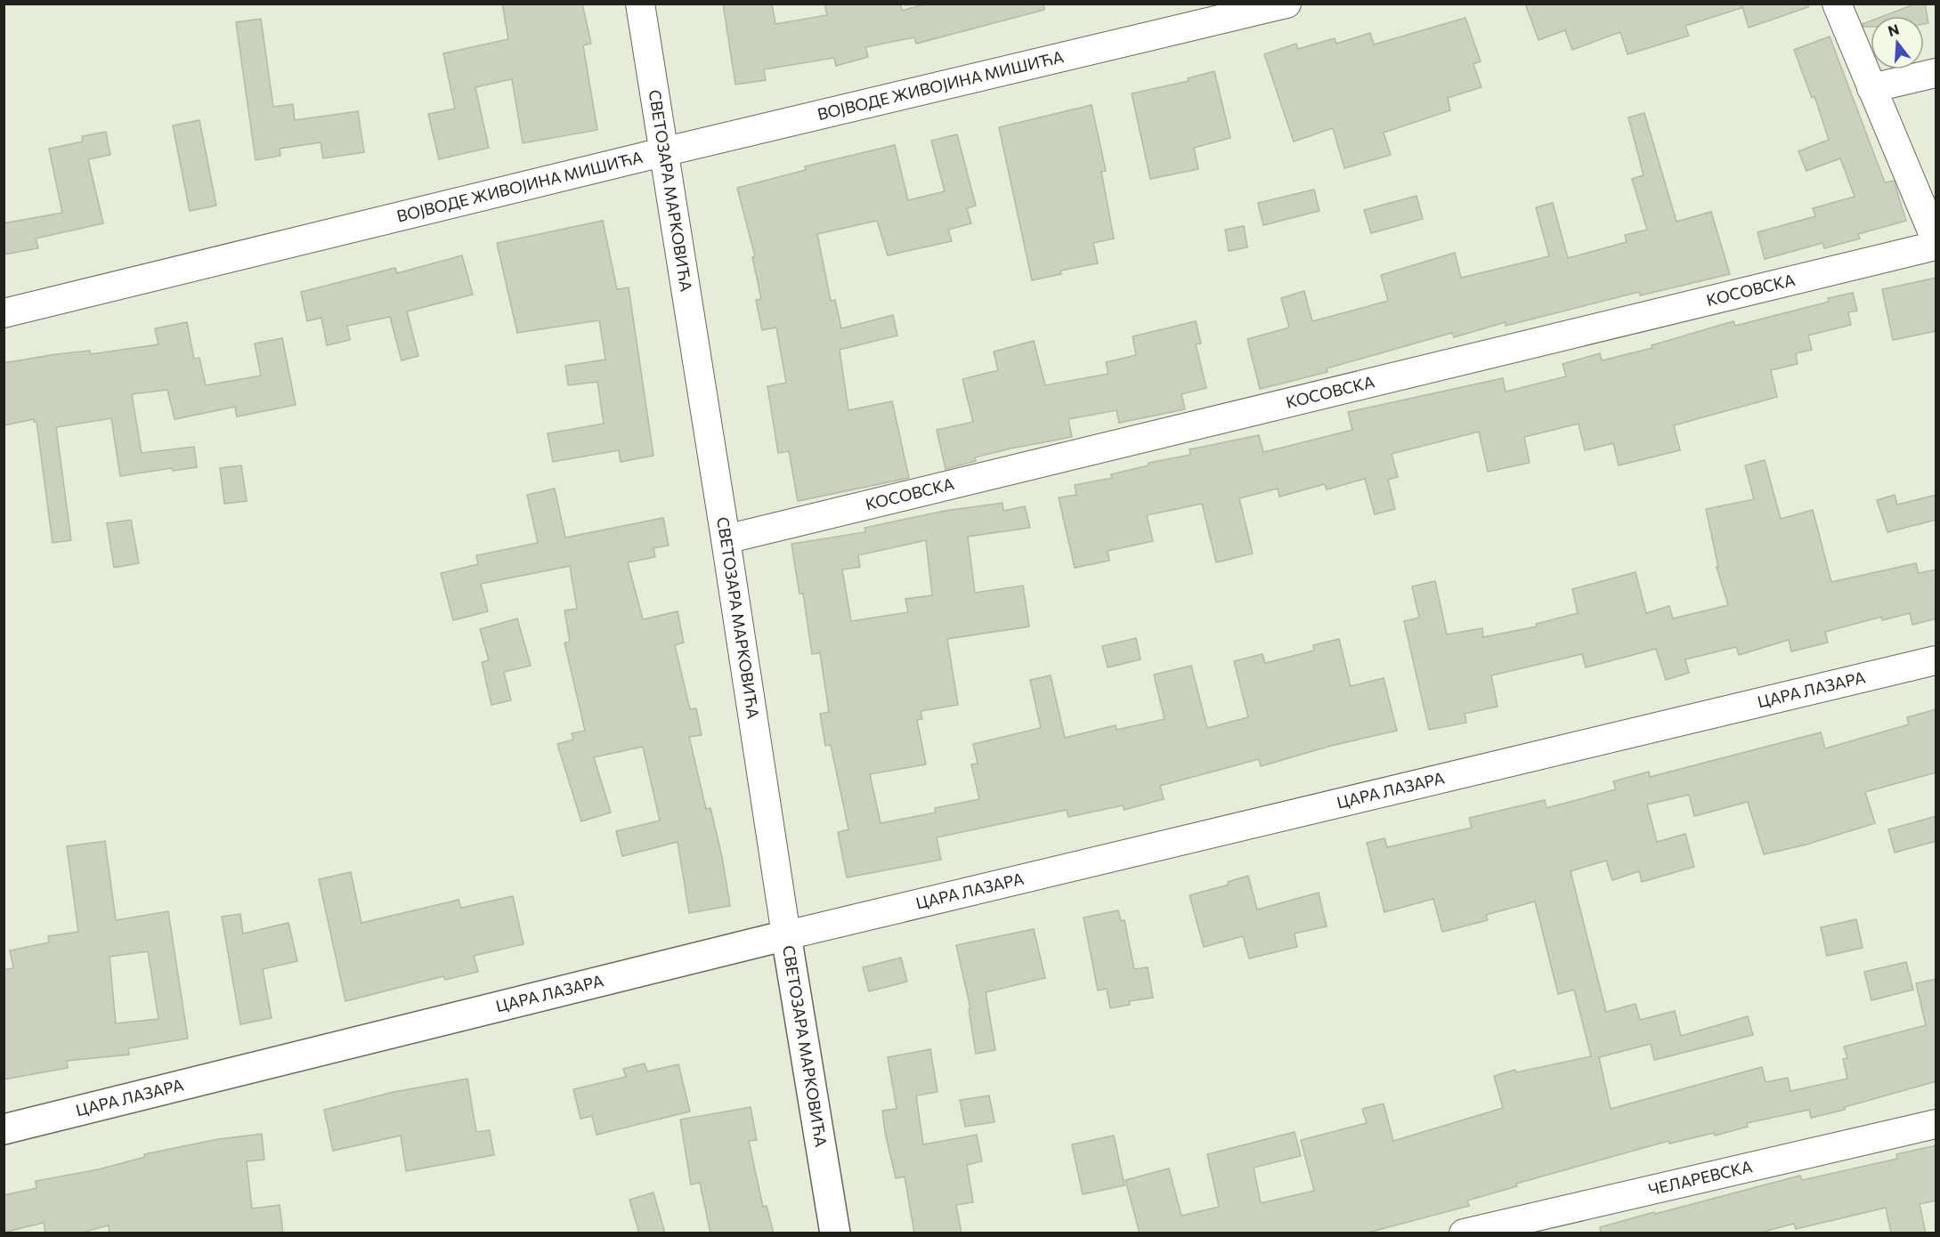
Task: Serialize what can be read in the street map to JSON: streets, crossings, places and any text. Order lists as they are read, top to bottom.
{
  "streets": {
    "street": [
      "ВОЈВОДЕ ЖИВОЈИНА МИШИЋА",
      "СВЕТОЗАРА МАРКОВИЋА",
      "КОСОВСКА",
      "ЦАРА ЛАЗАРА",
      "ЧЕЛАРЕВСКА"
    ]
  },
  "crossings": [
    ["ВОЈВОДЕ ЖИВОЈИНА МИШИЋА", "СВЕТОЗАРА МАРКОВИЋА"],
    ["СВЕТОЗАРА МАРКОВИЋА", "КОСОВСКА"],
    ["СВЕТОЗАРА МАРКОВИЋА", "ЦАРА ЛАЗАРА"]
  ],
  "north": "top"
}
